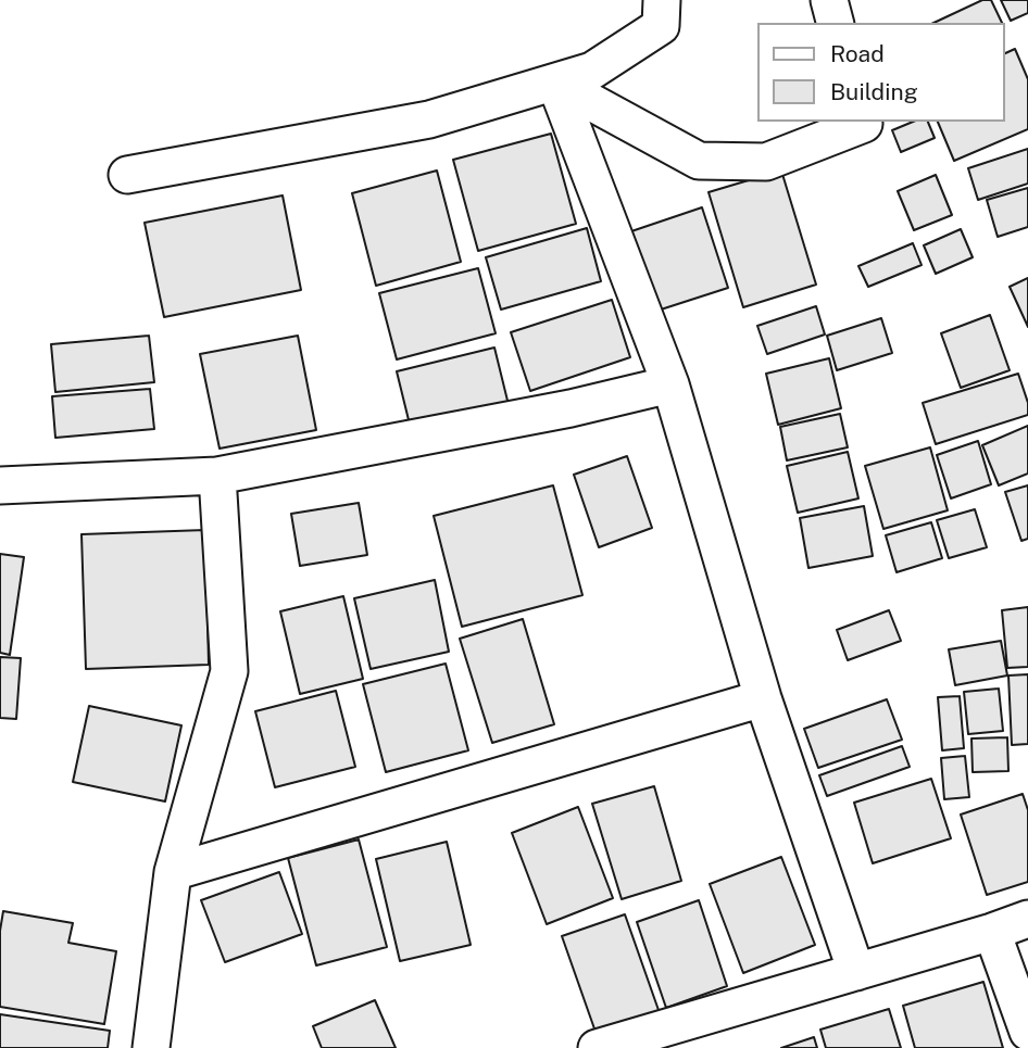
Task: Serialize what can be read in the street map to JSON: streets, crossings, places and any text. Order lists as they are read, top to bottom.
{
  "legend": ["Road", "Building"]
}
